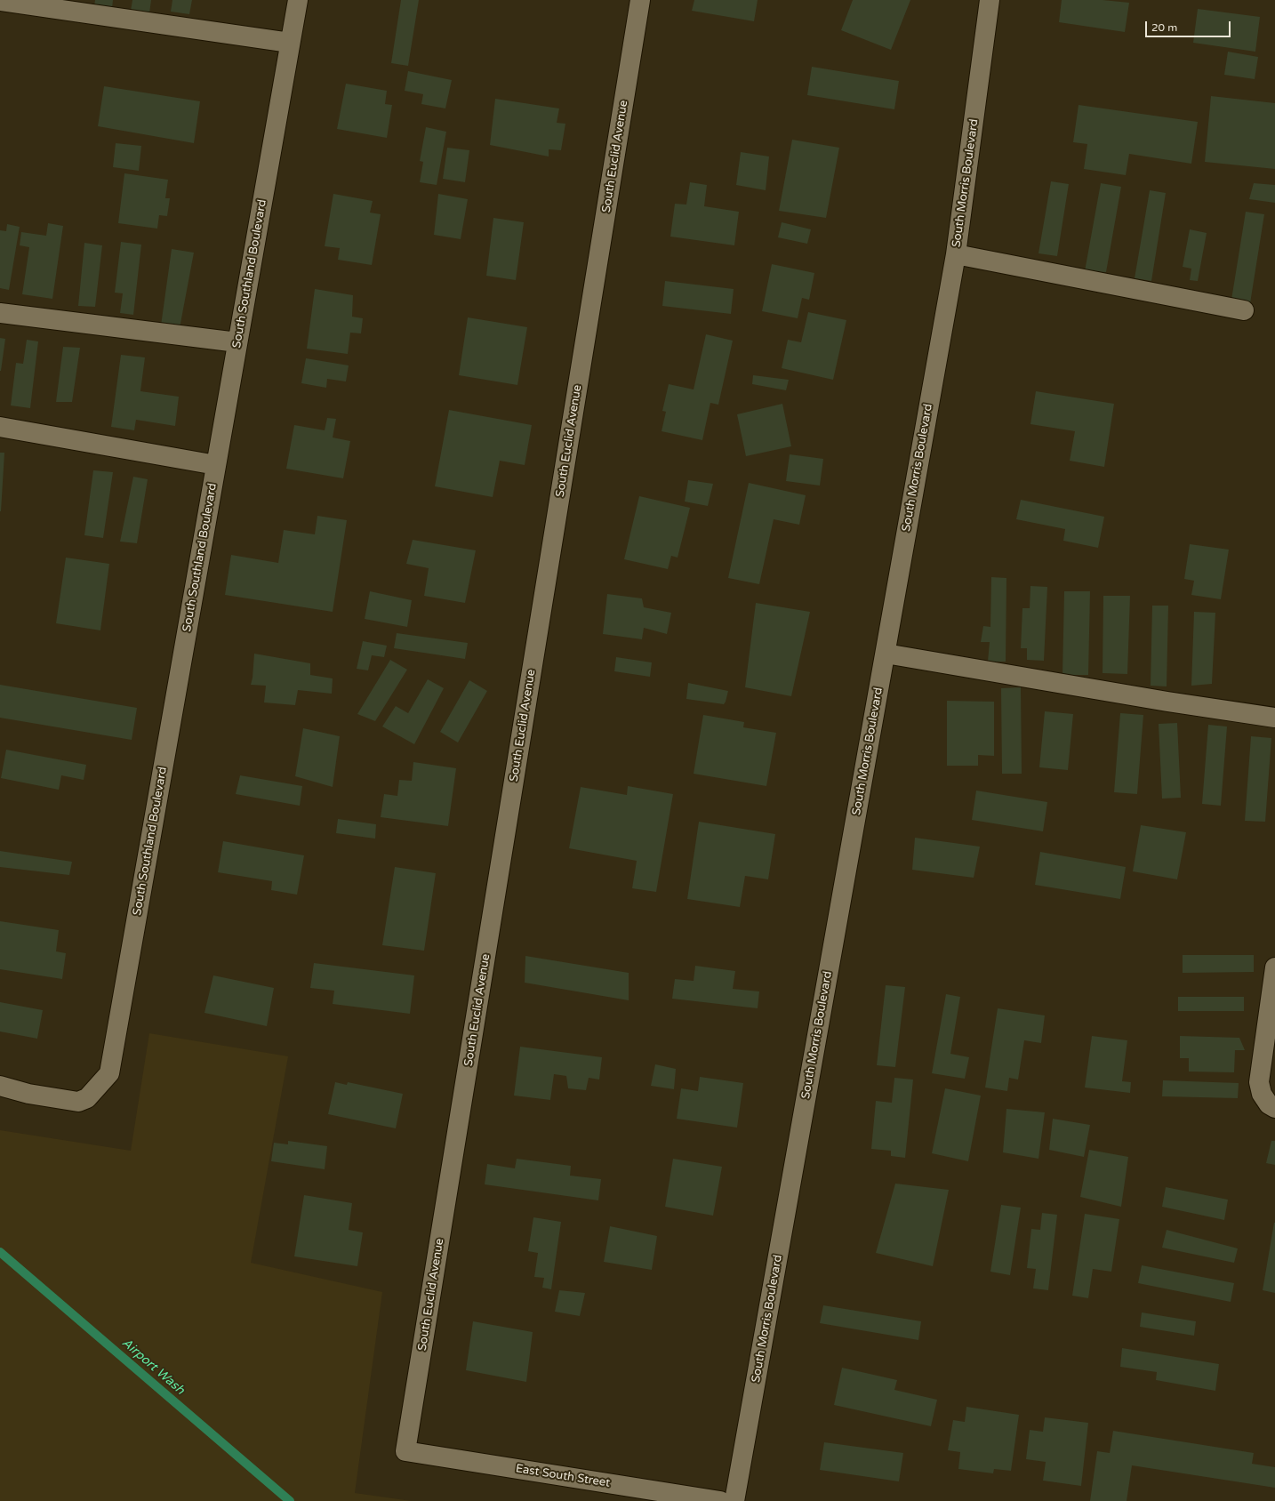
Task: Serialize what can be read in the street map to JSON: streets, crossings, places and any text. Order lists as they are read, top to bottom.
{
  "streets": {
    "street": [
      "South Euclid Avenue",
      "South Morris Boulevard",
      "South Southland Boulevard",
      "East South Street"
    ]
  },
  "crossings": [
    ["South Euclid Avenue", "East South Street"]
  ],
  "water": ["Airport Wash"],
  "scale_bar": "20 m"
}
